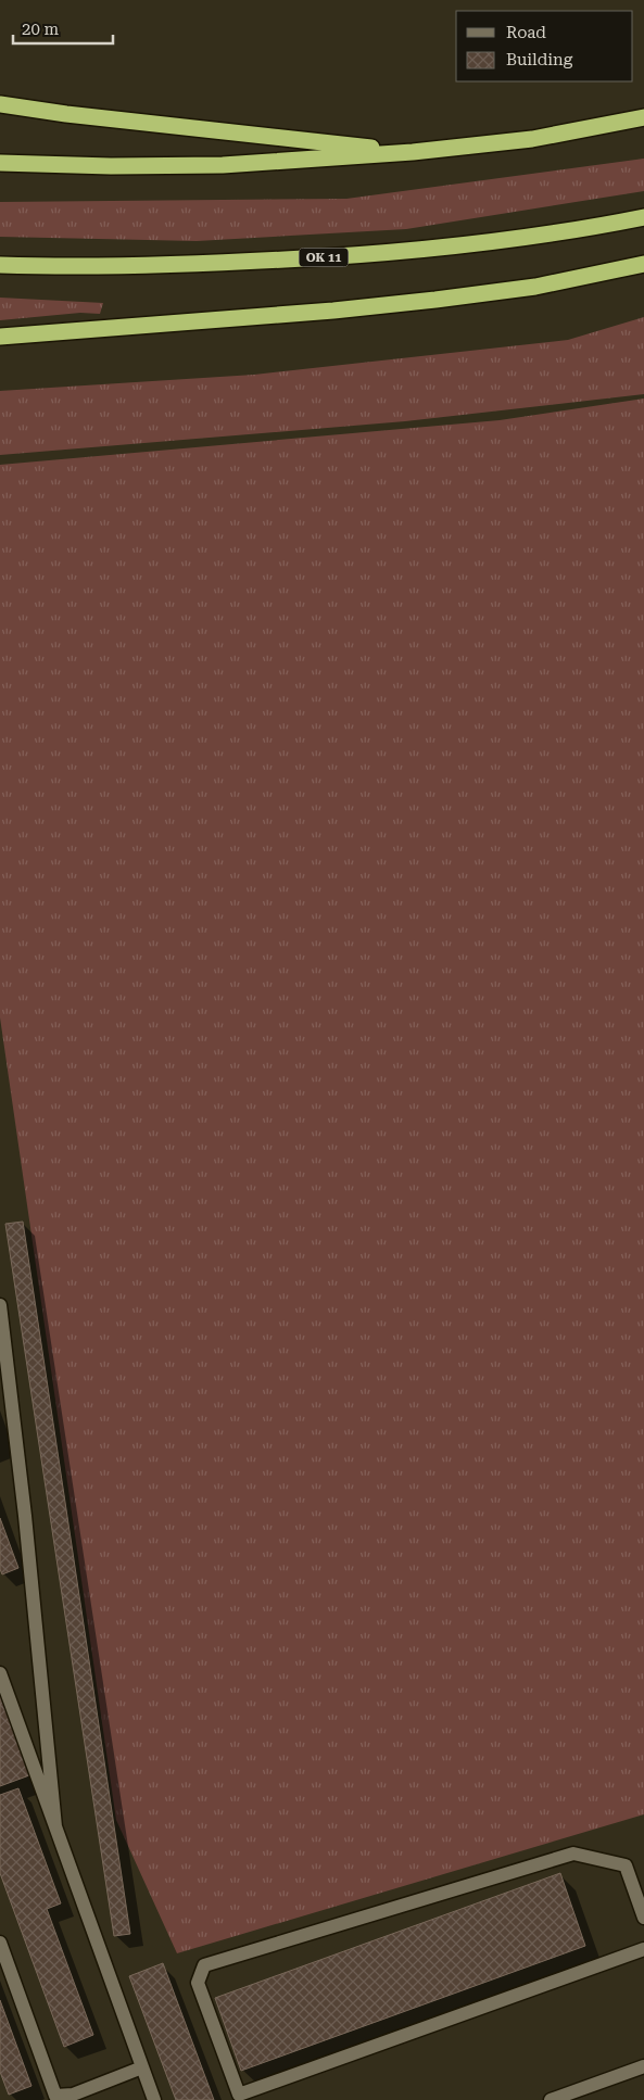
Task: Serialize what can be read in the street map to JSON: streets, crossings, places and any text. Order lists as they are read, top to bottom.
{
  "streets": {
    "highway": ["OK 11"]
  },
  "legend": ["Road", "Building"],
  "scale_bar": "20 m"
}
